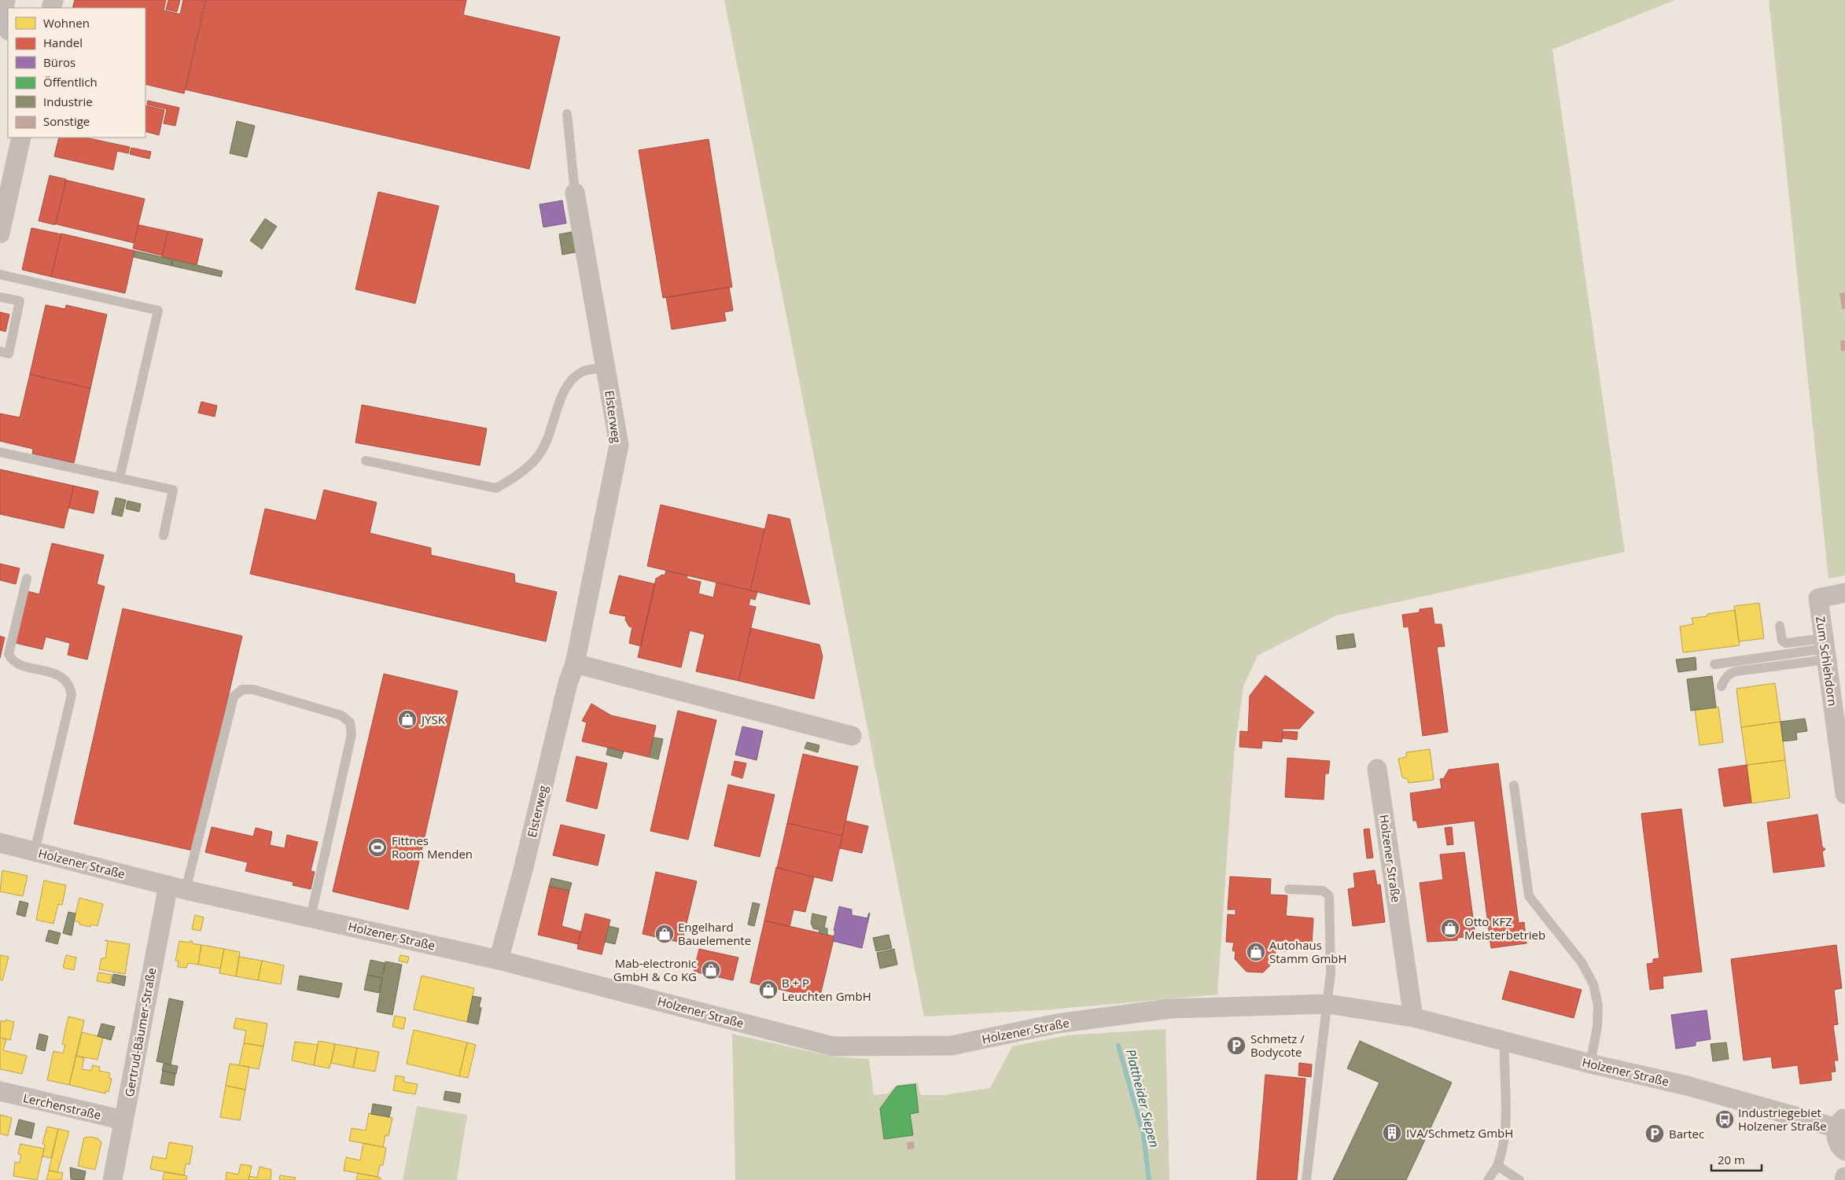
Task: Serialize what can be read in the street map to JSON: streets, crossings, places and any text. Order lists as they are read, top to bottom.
{
  "streets": {
    "street": [
      "Elsterweg",
      "Zum Schlehdorn",
      "Holzener Straße",
      "Gertrud-Bäumer-Straße",
      "Lerchenstraße"
    ]
  },
  "crossings": [
    ["Elsterweg", "Holzener Straße"],
    ["Holzener Straße", "Gertrud-Bäumer-Straße"],
    ["Gertrud-Bäumer-Straße", "Lerchenstraße"]
  ],
  "water": ["Plattheider Siepen"],
  "places": {
    "shop": [
      "JYSK",
      "Otto KFZ Meisterbetrieb",
      "Engelhard Bauelemente",
      "Autohaus Stamm GmbH",
      "Mab-electronic GmbH & Co KG",
      "B + P Leuchten GmbH"
    ],
    "sports": ["Fittnes Room Menden"],
    "parking": ["Schmetz / Bodycote", "Bartec"],
    "bus stop": ["Industriegebiet Holzener Straße"],
    "building": ["IVA/Schmetz GmbH"]
  },
  "legend": [
    "Wohnen",
    "Handel",
    "Büros",
    "Öffentlich",
    "Industrie",
    "Sonstige"
  ],
  "scale_bar": "20 m"
}
